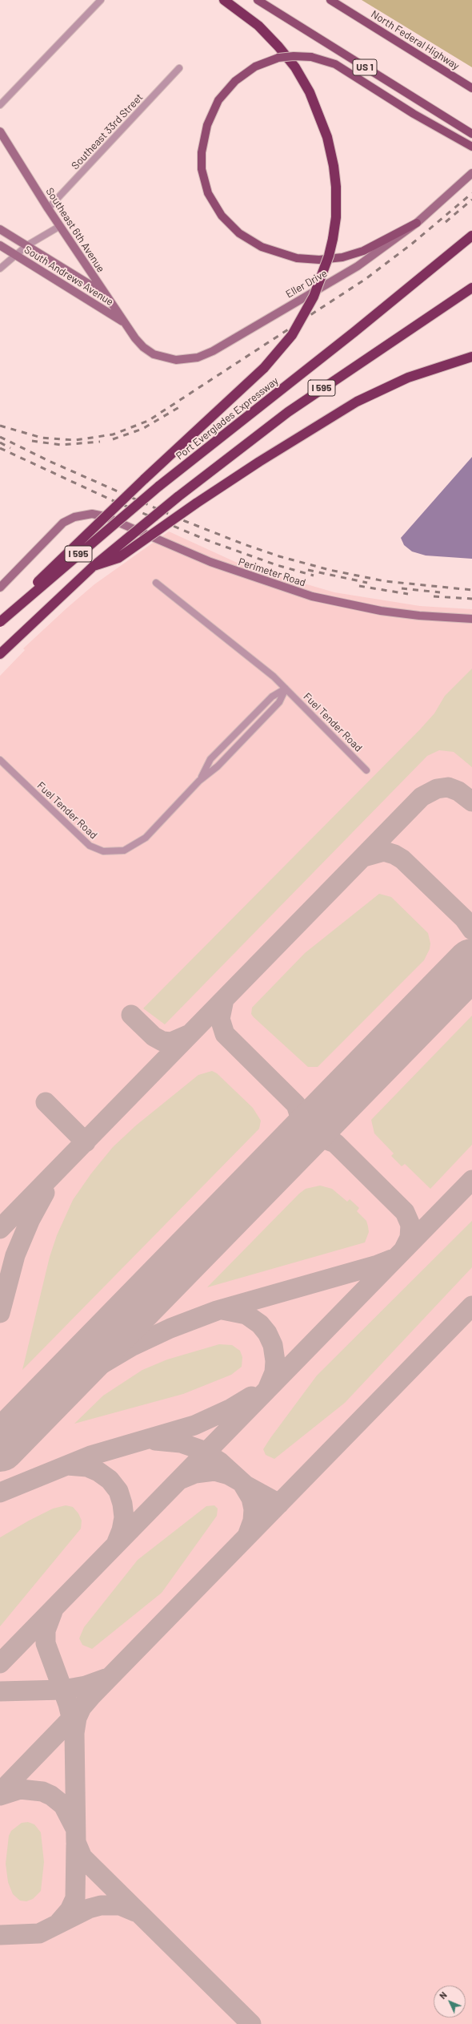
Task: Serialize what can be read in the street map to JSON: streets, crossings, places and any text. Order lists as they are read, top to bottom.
{
  "streets": {
    "highway": ["I 595", "Port Everglades Expressway"],
    "main road": ["North Federal Highway", "US 1"],
    "street": [
      "Southeast 33rd Street",
      "Southeast 6th Avenue",
      "South Andrews Avenue",
      "Eller Drive",
      "Perimeter Road",
      "Fuel Tender Road"
    ]
  },
  "crossings": [
    ["Southeast 33rd Street", "Southeast 6th Avenue"],
    ["Southeast 6th Avenue", "South Andrews Avenue"],
    ["Southeast 6th Avenue", "Eller Drive"]
  ],
  "north": "top left"
}
